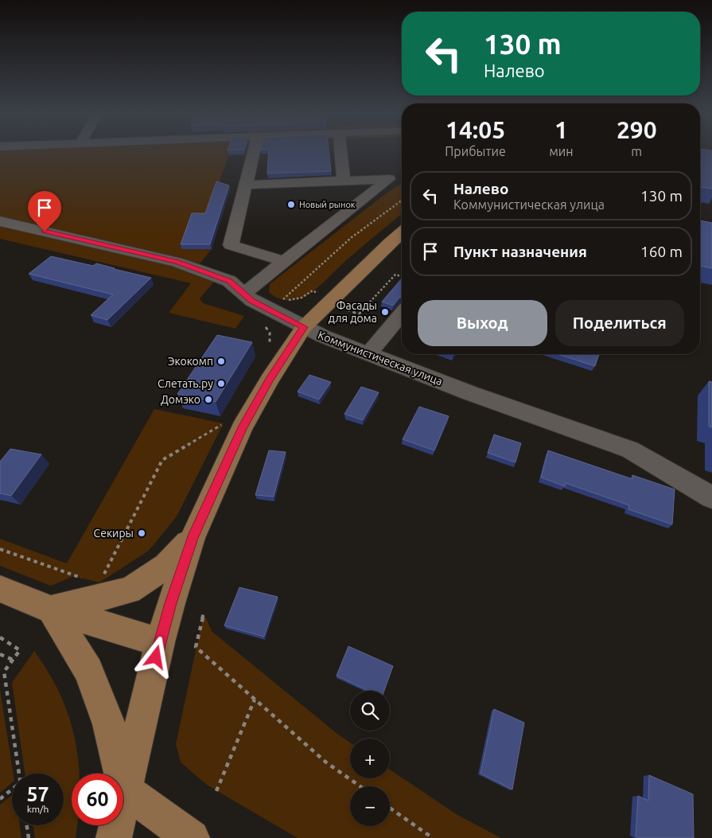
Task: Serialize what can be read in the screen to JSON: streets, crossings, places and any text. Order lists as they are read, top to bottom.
{
  "streets": {
    "street": ["Коммунистическая улица"]
  },
  "places": [
    "Новый рынок",
    "Фасады для дома",
    "Экокомп",
    "Слетать.ру",
    "Домэко",
    "Секиры"
  ],
  "page": {
    "turn": ["130 m", "Налево"],
    "eta": [
      "14:05",
      "Прибытие",
      "1",
      "мин",
      "290",
      "m"
    ],
    "list": [
      {
        "name": "Налево",
        "note": "Коммунистическая улица",
        "value": "130 m"
      },
      {
        "name": "Пункт назначения",
        "value": "160 m"
      }
    ],
    "buttons": ["Выход", "Поделиться"],
    "map_buttons": ["+", "−"],
    "speed": "57 km/h",
    "limit": "60"
  }
}
